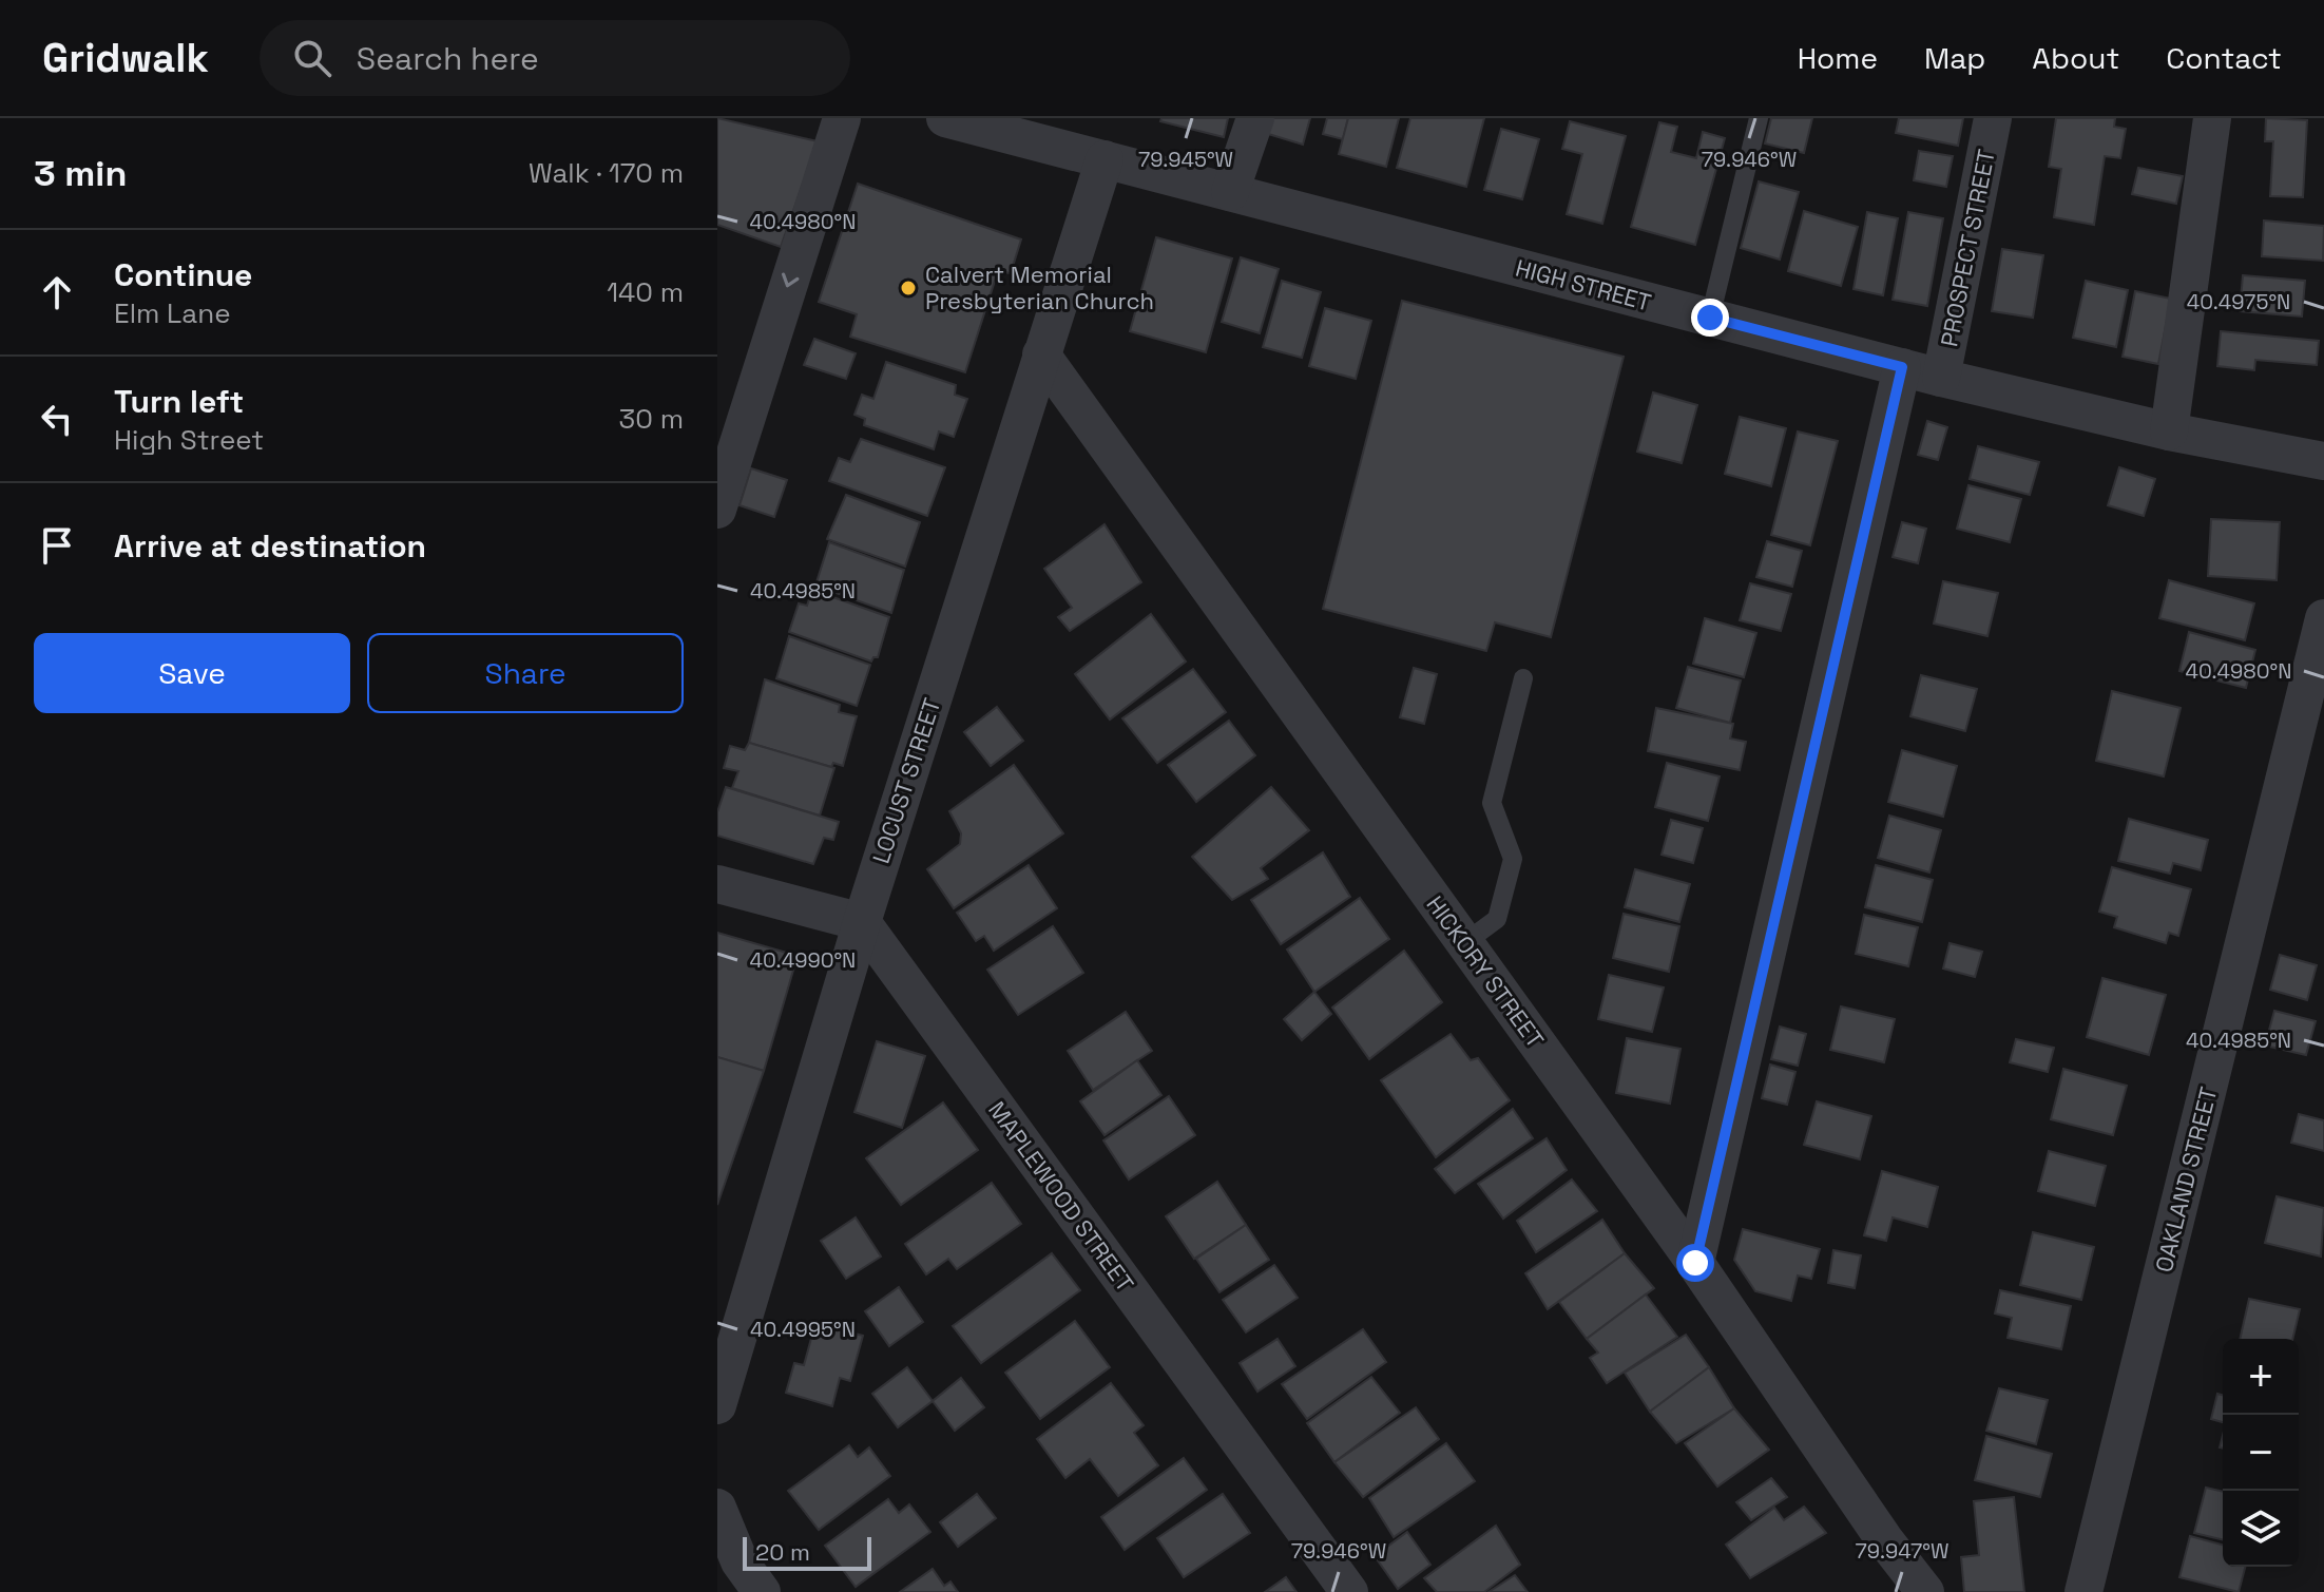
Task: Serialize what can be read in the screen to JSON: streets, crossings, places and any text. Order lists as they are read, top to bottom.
{
  "streets": {
    "street": [
      "PROSPECT STREET",
      "HIGH STREET",
      "LOCUST STREET",
      "HICKORY STREET",
      "OAKLAND STREET",
      "MAPLEWOOD STREET"
    ]
  },
  "crossings": [
    ["PROSPECT STREET", "HIGH STREET"],
    ["HIGH STREET", "LOCUST STREET"],
    ["LOCUST STREET", "HICKORY STREET"],
    ["LOCUST STREET", "MAPLEWOOD STREET"]
  ],
  "places": ["Calvert Memorial Presbyterian Church"],
  "scale_bar": "20 m",
  "page": {
    "header": "Gridwalk",
    "search": "Search here",
    "nav": [
      "Home",
      "Map",
      "About",
      "Contact"
    ],
    "heading": ["3 min", "Walk · 170 m"],
    "list": [
      ["Continue", "Elm Lane", "140 m"],
      ["Turn left", "High Street", "30 m"],
      "Arrive at destination"
    ],
    "buttons": ["Save", "Share"],
    "map_buttons": ["+", "−"],
    "scale": "20 m"
  },
  "coordinates": [
    "79.945°W",
    "79.946°W",
    "40.4980°N",
    "40.4975°N",
    "40.4985°N",
    "40.4990°N",
    "40.4995°N",
    "79.947°W"
  ]
}
